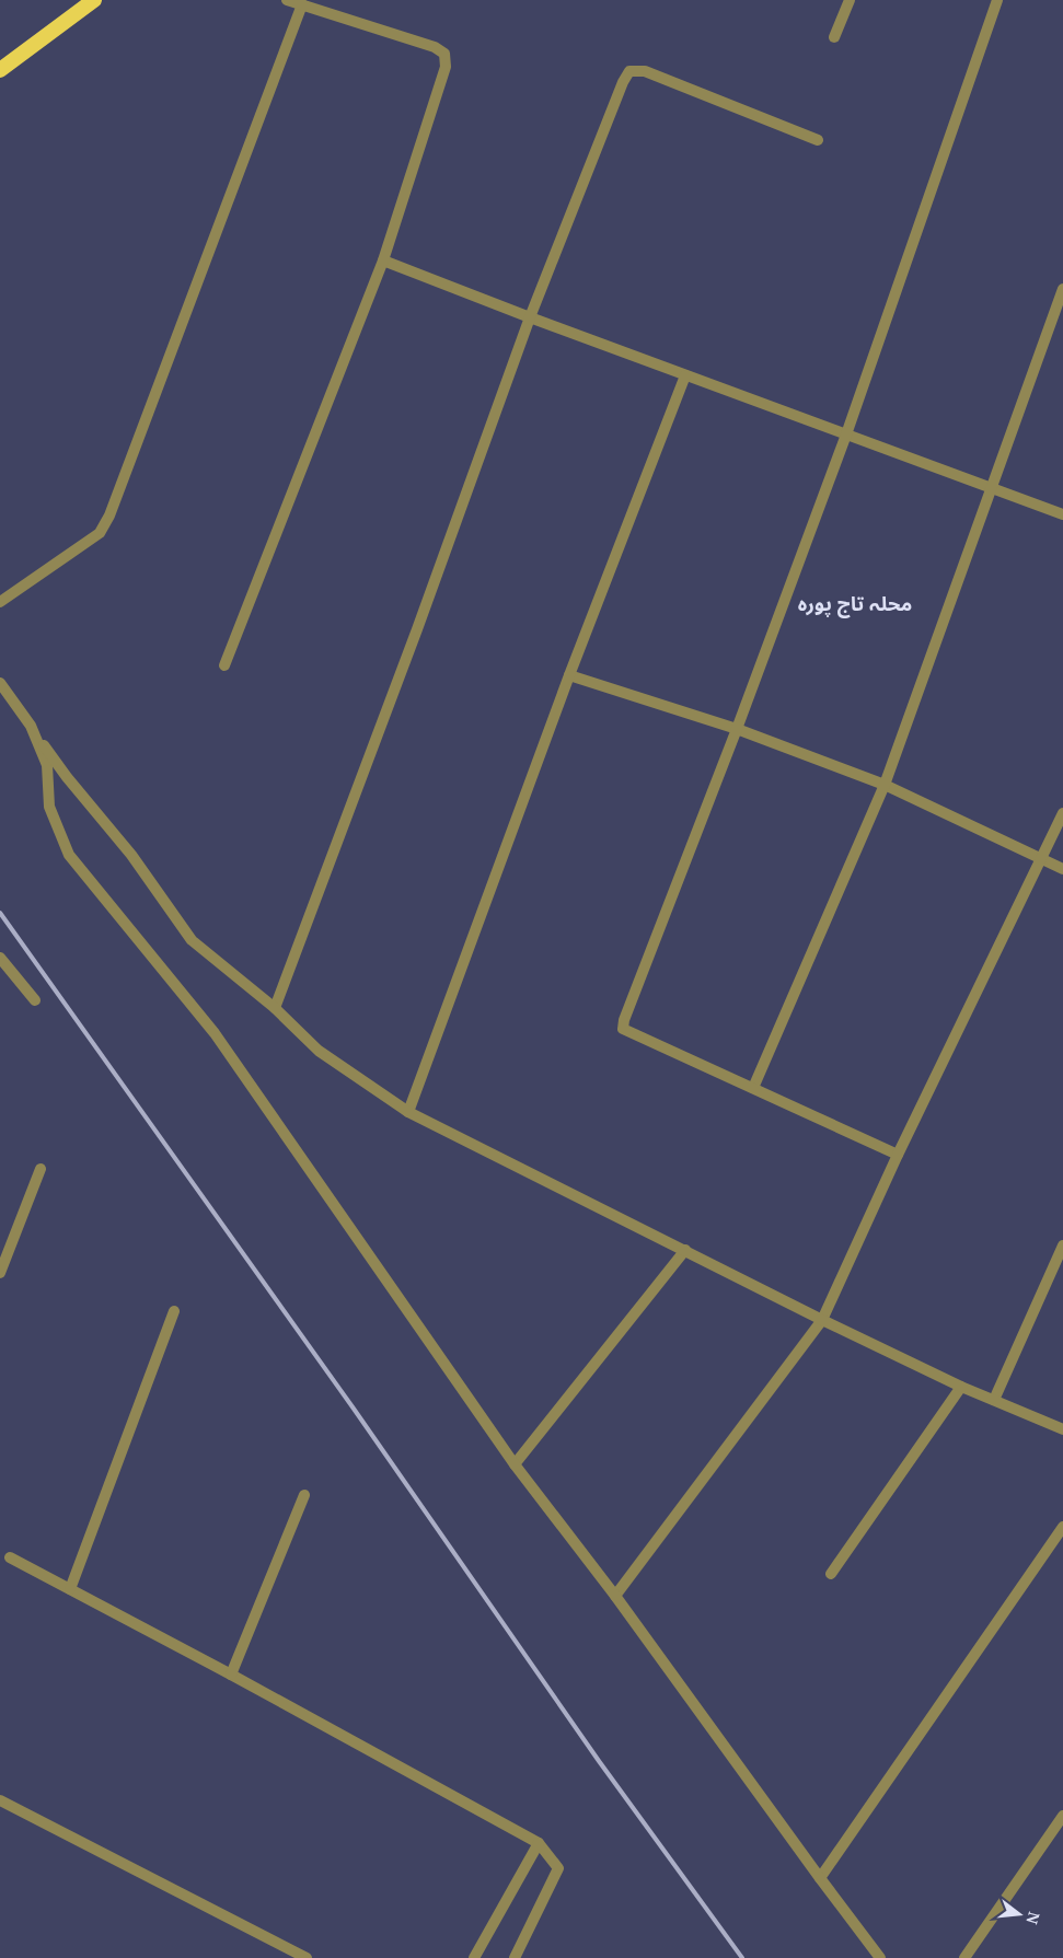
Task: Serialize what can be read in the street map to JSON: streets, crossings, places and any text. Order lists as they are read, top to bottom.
{
  "districts": ["محلہ تاج پورہ"],
  "north": "right"
}
